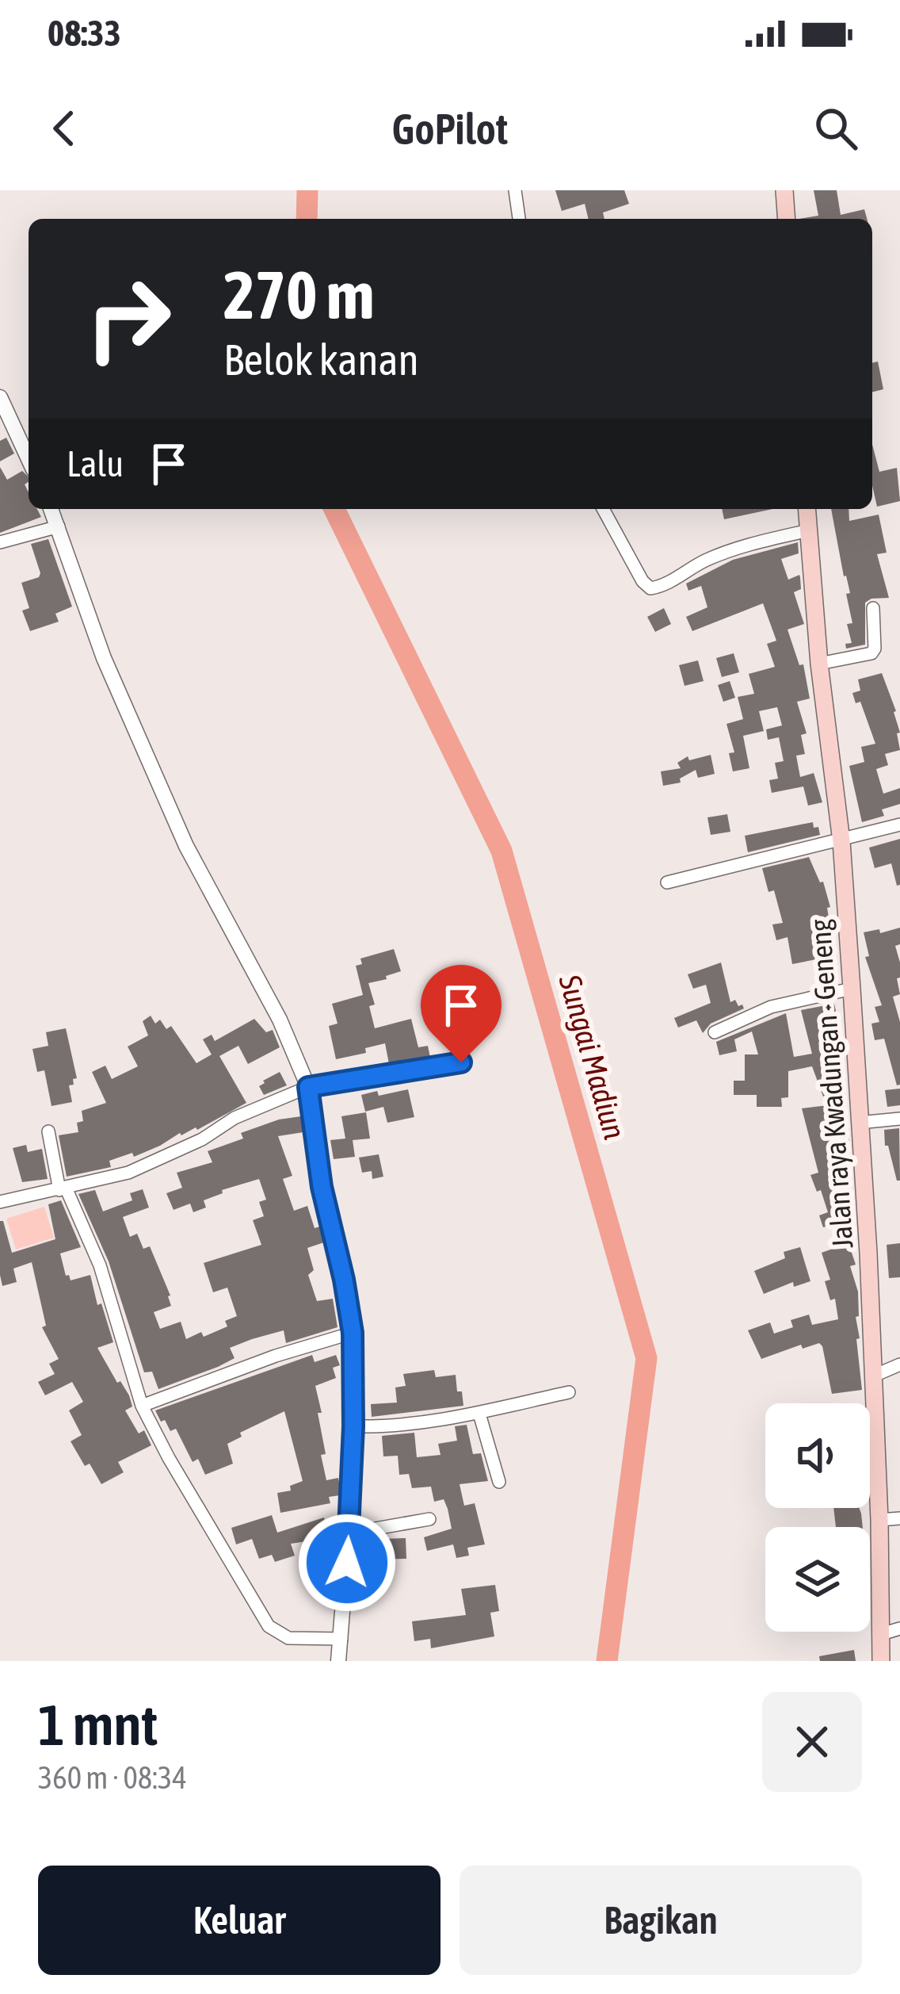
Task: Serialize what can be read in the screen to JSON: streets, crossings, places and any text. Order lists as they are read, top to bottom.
{
  "streets": {
    "main road": ["Jalan raya Kwadungan - Geneng"]
  },
  "water": ["Sungai Madiun"],
  "page": {
    "status": "08:33",
    "header": "GoPilot",
    "turn": ["270 m", "Belok kanan"],
    "then": "Lalu",
    "heading": ["1 mnt", "360 m · 08:34"],
    "buttons": ["Keluar", "Bagikan"]
  }
}
